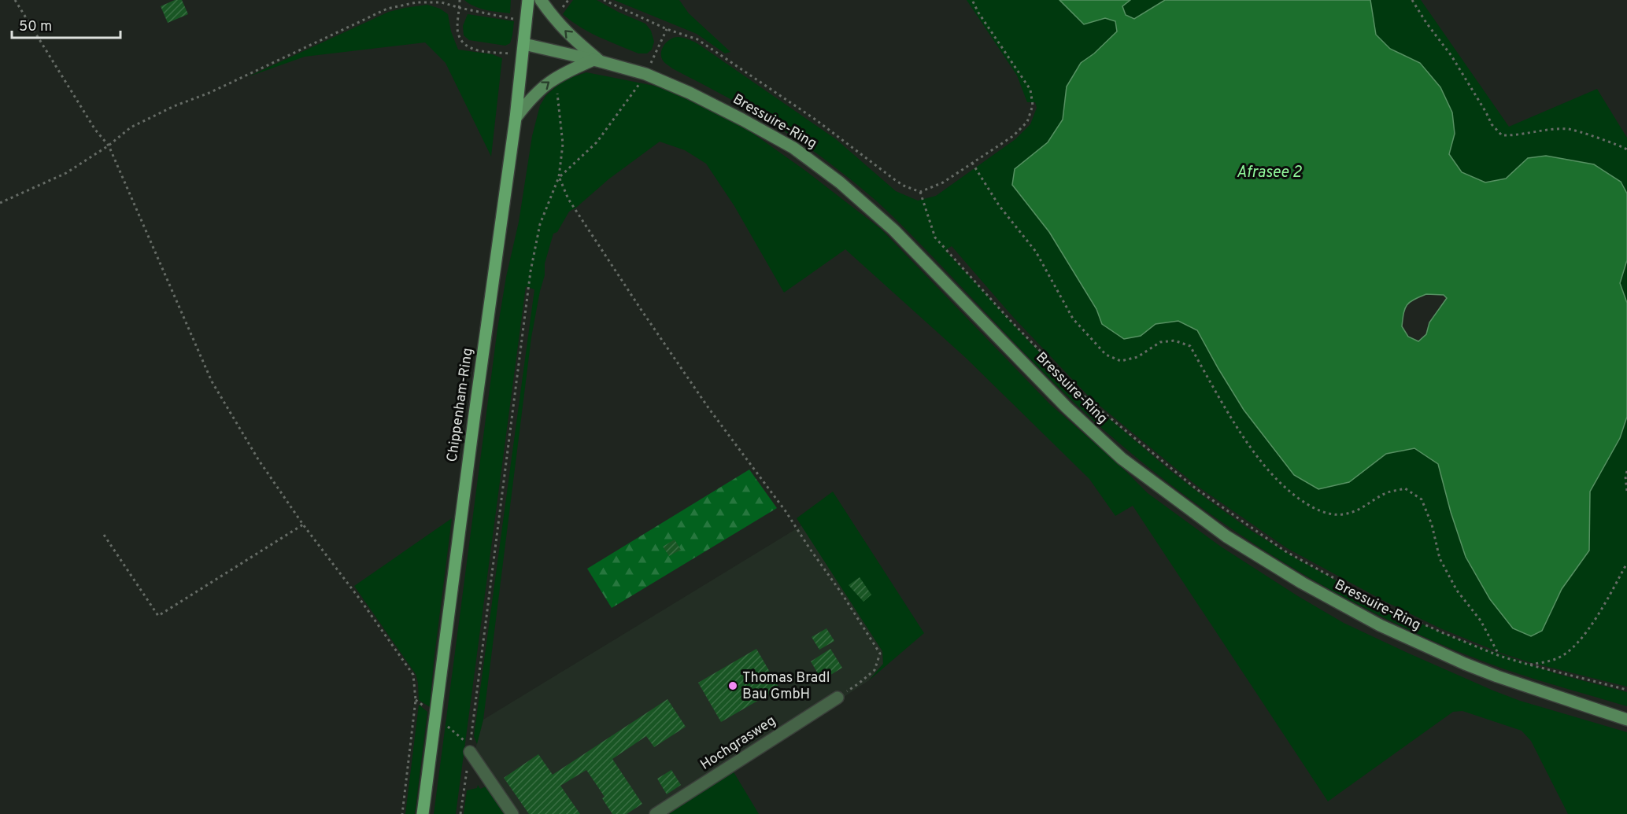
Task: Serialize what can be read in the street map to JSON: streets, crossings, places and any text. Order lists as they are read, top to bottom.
{
  "streets": {
    "main road": ["Bressuire-Ring", "Chippenham-Ring"],
    "street": ["Hochgrasweg"]
  },
  "crossings": [
    ["Bressuire-Ring", "Chippenham-Ring"]
  ],
  "water": ["Afrasee 2"],
  "places": ["Thomas Bradl Bau GmbH"],
  "scale_bar": "50 m"
}
